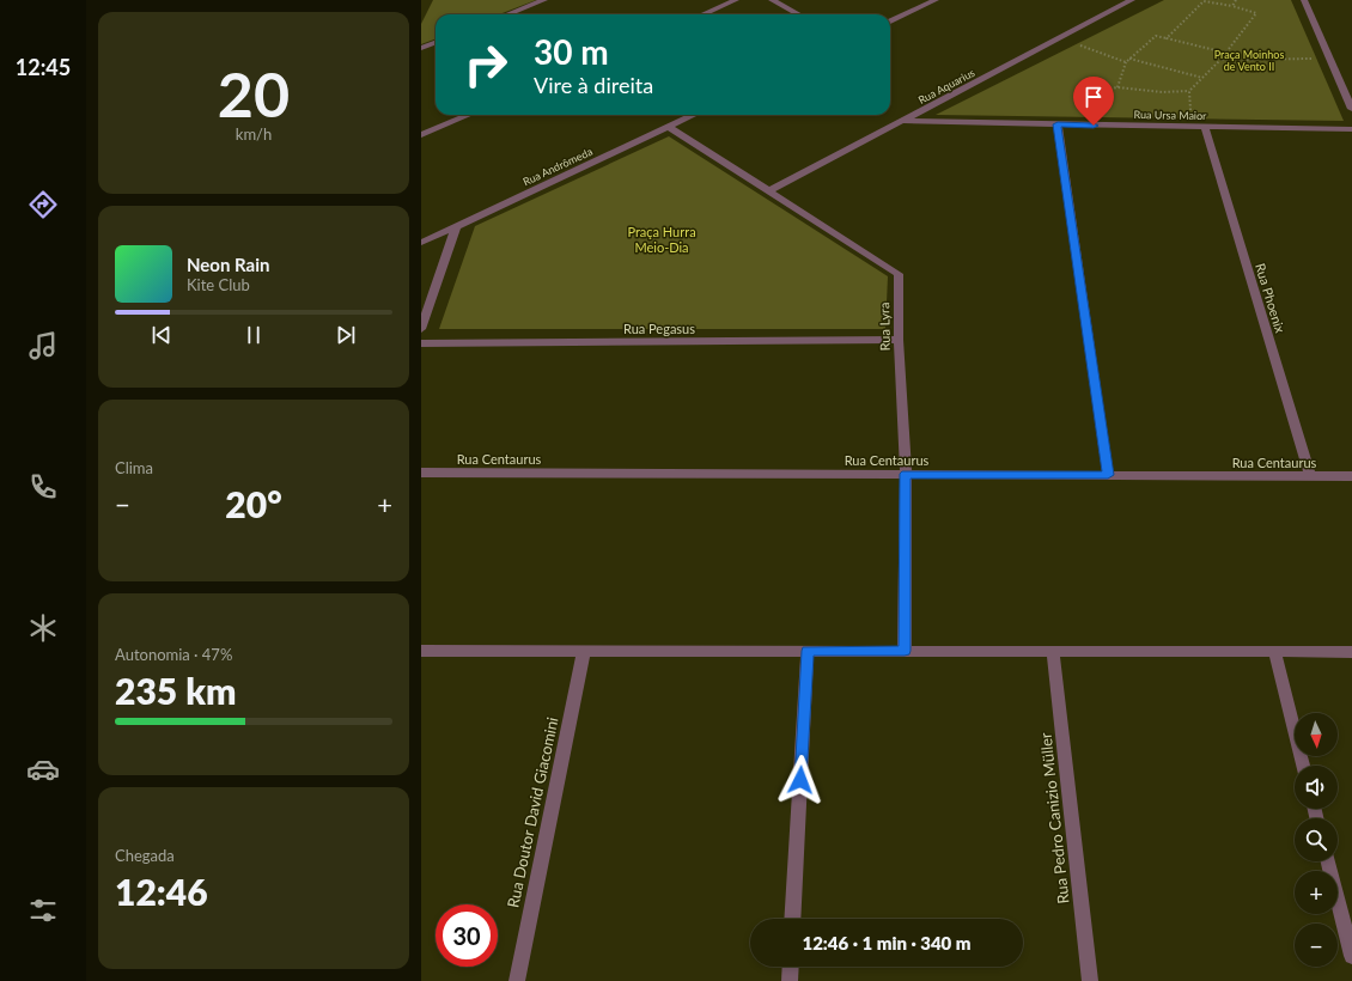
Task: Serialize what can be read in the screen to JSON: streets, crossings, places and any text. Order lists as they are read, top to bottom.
{
  "streets": {
    "street": [
      "Rua Aquarius",
      "Rua Ursa Maior",
      "Rua Andrômeda",
      "Rua Phoenix",
      "Rua Lyra",
      "Rua Pegasus",
      "Rua Centaurus",
      "Rua Doutor David Giacomini",
      "Rua Pedro Canizio Müller"
    ]
  },
  "crossings": [
    ["Rua Aquarius", "Rua Ursa Maior"],
    ["Rua Aquarius", "Rua Lyra"],
    ["Rua Ursa Maior", "Rua Phoenix"],
    ["Rua Andrômeda", "Rua Lyra"],
    ["Rua Phoenix", "Rua Centaurus"],
    ["Rua Lyra", "Rua Pegasus"],
    ["Rua Lyra", "Rua Centaurus"]
  ],
  "parks": ["Praça Moinhos de Vento II", "Praça Hurra Meio-Dia"],
  "north": "bottom",
  "page": {
    "tabs": "12:45",
    "tile": [
      ["20", "km/h"],
      "Clima",
      ["Autonomia · 47%", "235 km"],
      ["Chegada", "12:46"]
    ],
    "turn": ["30 m", "Vire à direita"],
    "song": ["Neon Rain", "Kite Club"],
    "heat": ["−", "20°", "+"],
    "map_buttons": ["+", "−"],
    "limit": "30",
    "trip": "12:46 · 1 min · 340 m"
  }
}
